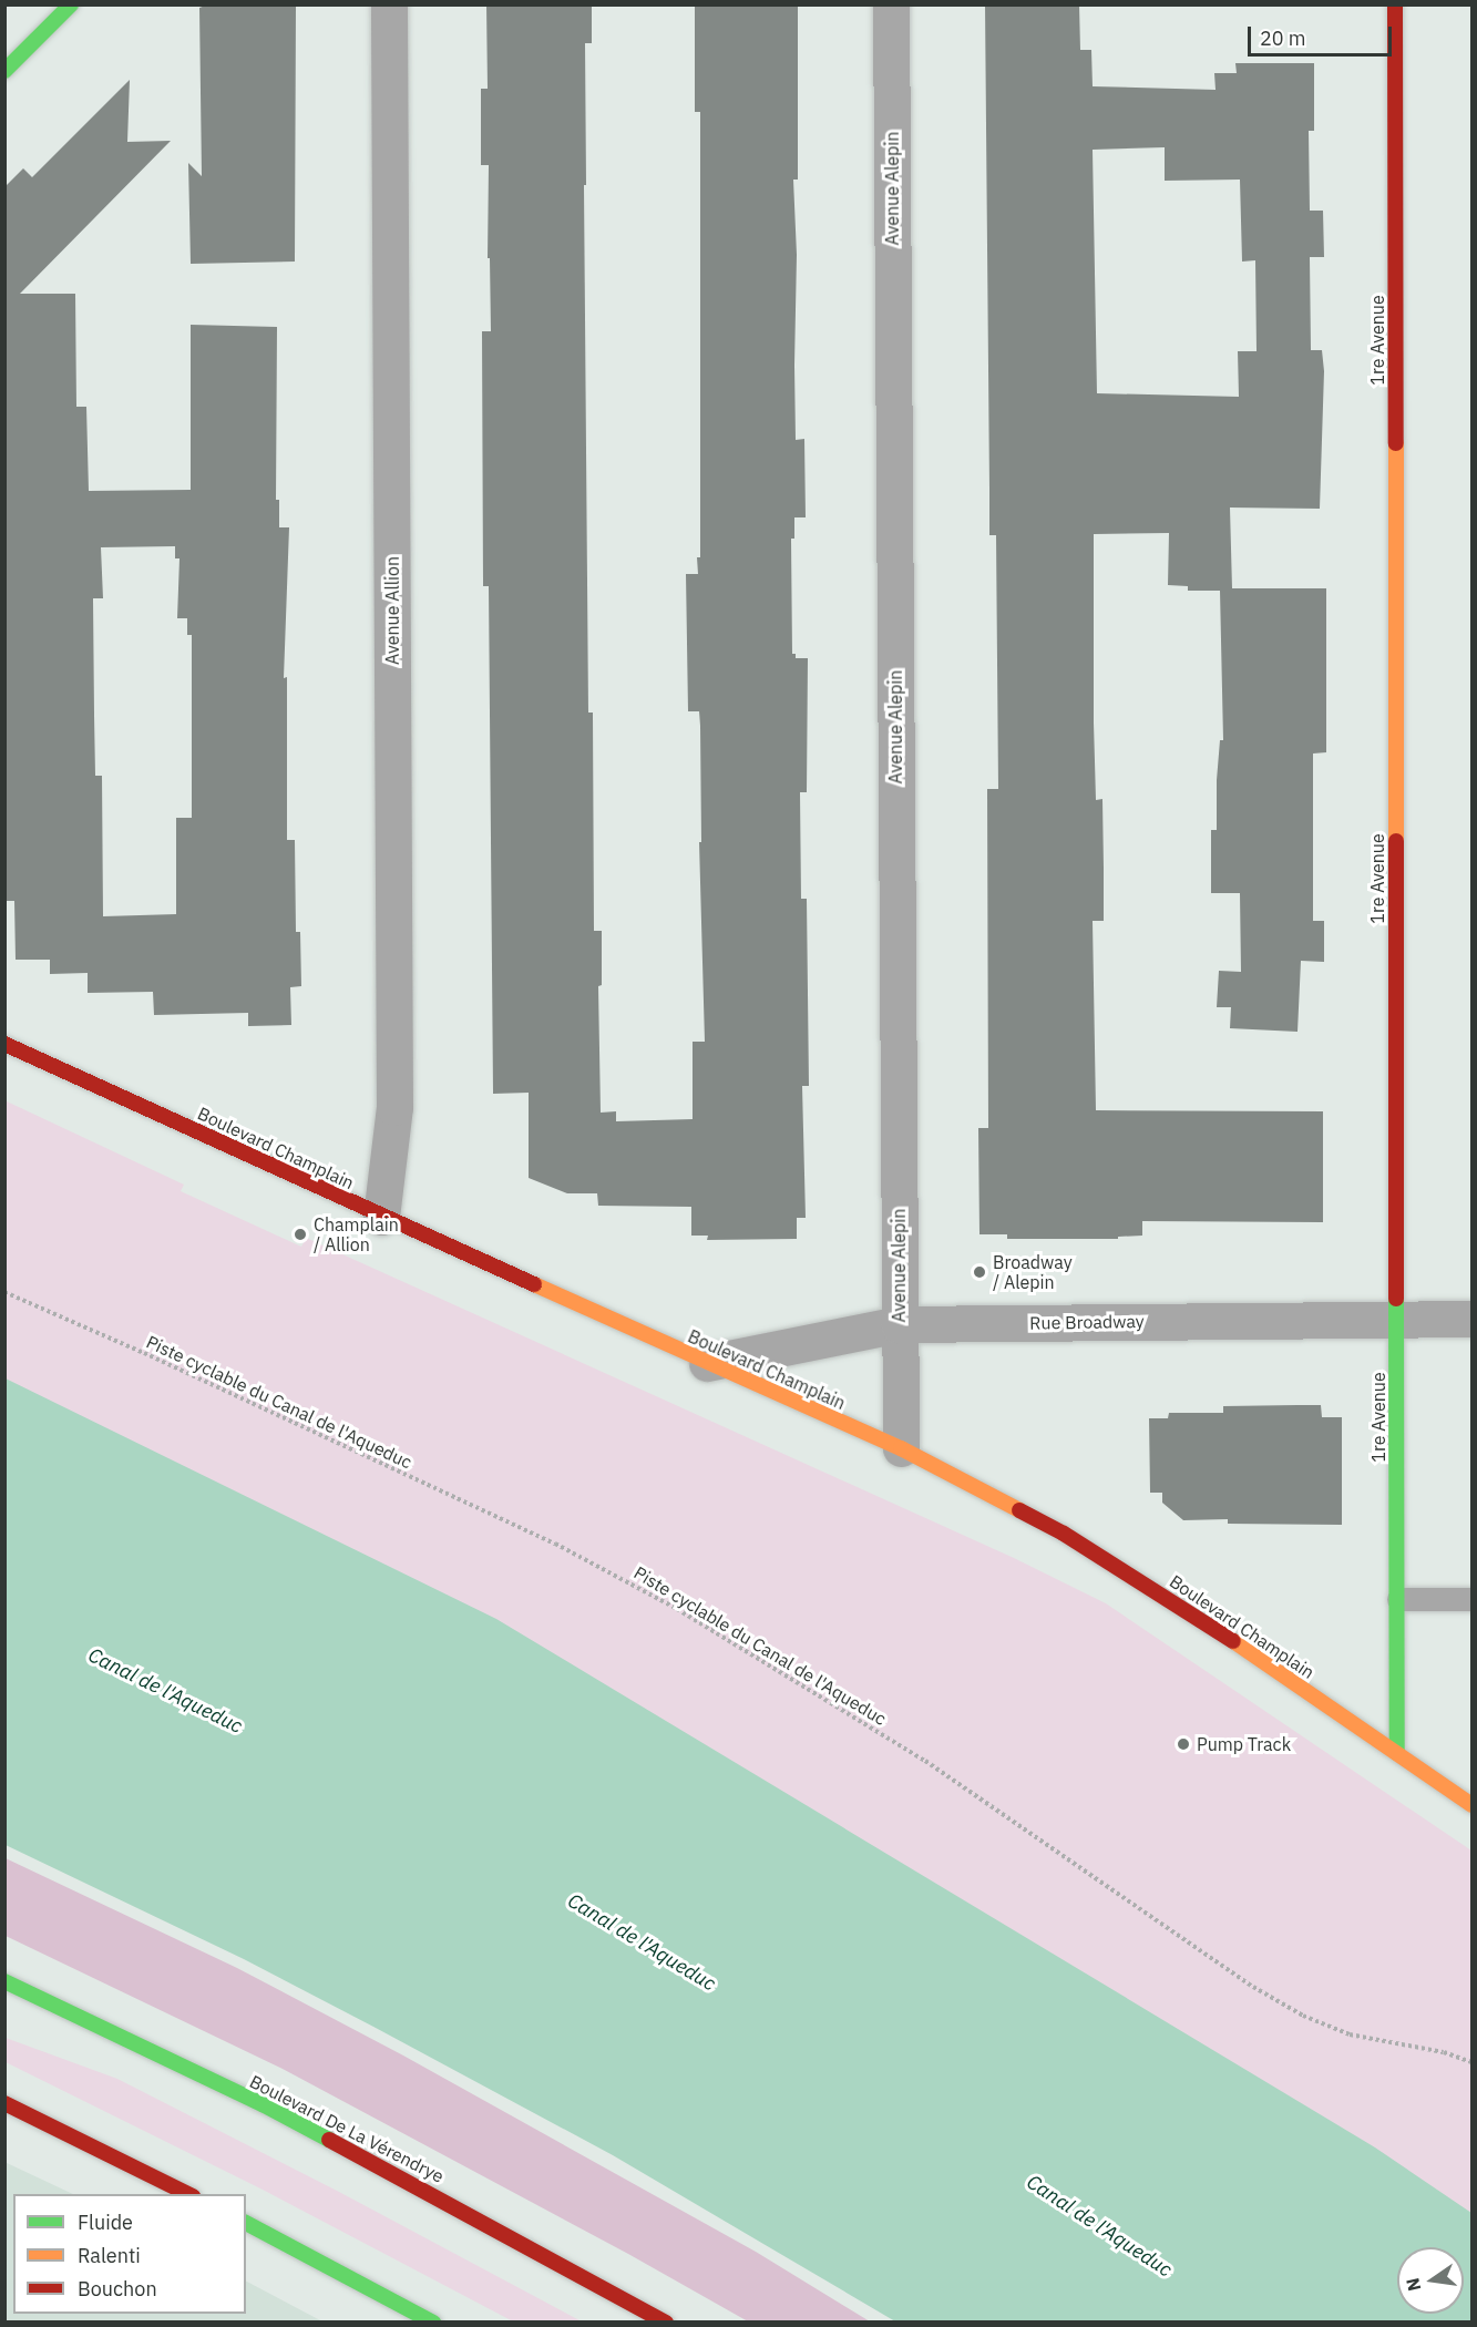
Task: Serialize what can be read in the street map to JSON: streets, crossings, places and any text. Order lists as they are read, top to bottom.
{
  "streets": {
    "main road": ["1re Avenue", "Boulevard Champlain", "Boulevard De La Vérendrye"],
    "street": ["Avenue Alepin", "Avenue Allion", "Rue Broadway"],
    "path": ["Piste cyclable du Canal de l'Aqueduc"]
  },
  "crossings": [
    ["Avenue Alepin", "Boulevard Champlain"],
    ["Avenue Alepin", "Rue Broadway"],
    ["1re Avenue", "Boulevard Champlain"],
    ["1re Avenue", "Rue Broadway"],
    ["Avenue Allion", "Boulevard Champlain"],
    ["Boulevard Champlain", "Rue Broadway"]
  ],
  "water": ["Canal de l'Aqueduc"],
  "places": ["Champlain / Allion", "Broadway / Alepin", "Pump Track"],
  "legend": ["Fluide", "Ralenti", "Bouchon"],
  "scale_bar": "20 m",
  "north": "left"
}
